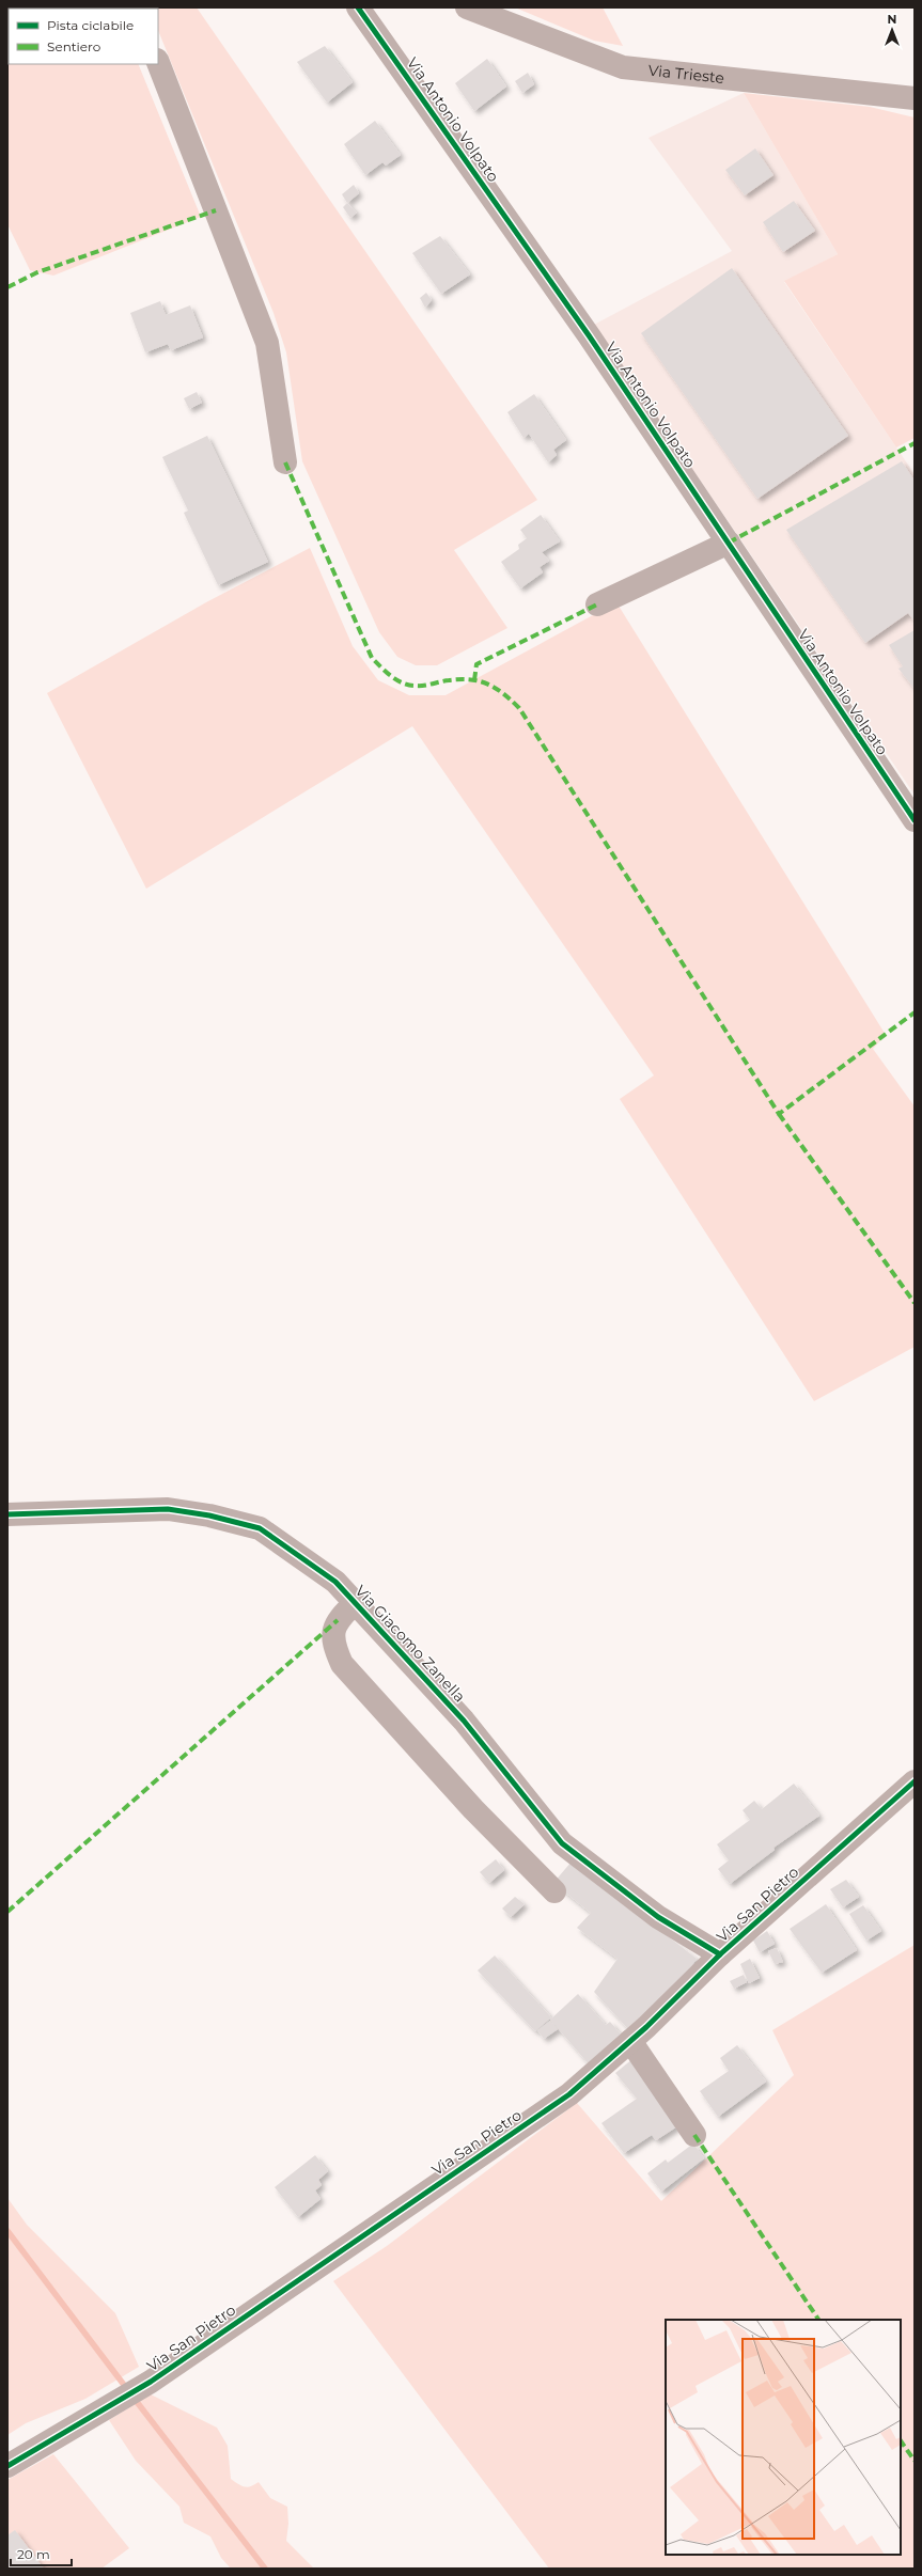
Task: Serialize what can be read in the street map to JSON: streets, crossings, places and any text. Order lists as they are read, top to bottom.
{
  "streets": {
    "street": [
      "Via Trieste",
      "Via Antonio Volpato",
      "Via Giacomo Zanella",
      "Via San Pietro"
    ]
  },
  "crossings": [
    ["Via Giacomo Zanella", "Via San Pietro"]
  ],
  "legend": ["Pista ciclabile", "Sentiero"],
  "scale_bar": "20 m",
  "north": "top"
}
